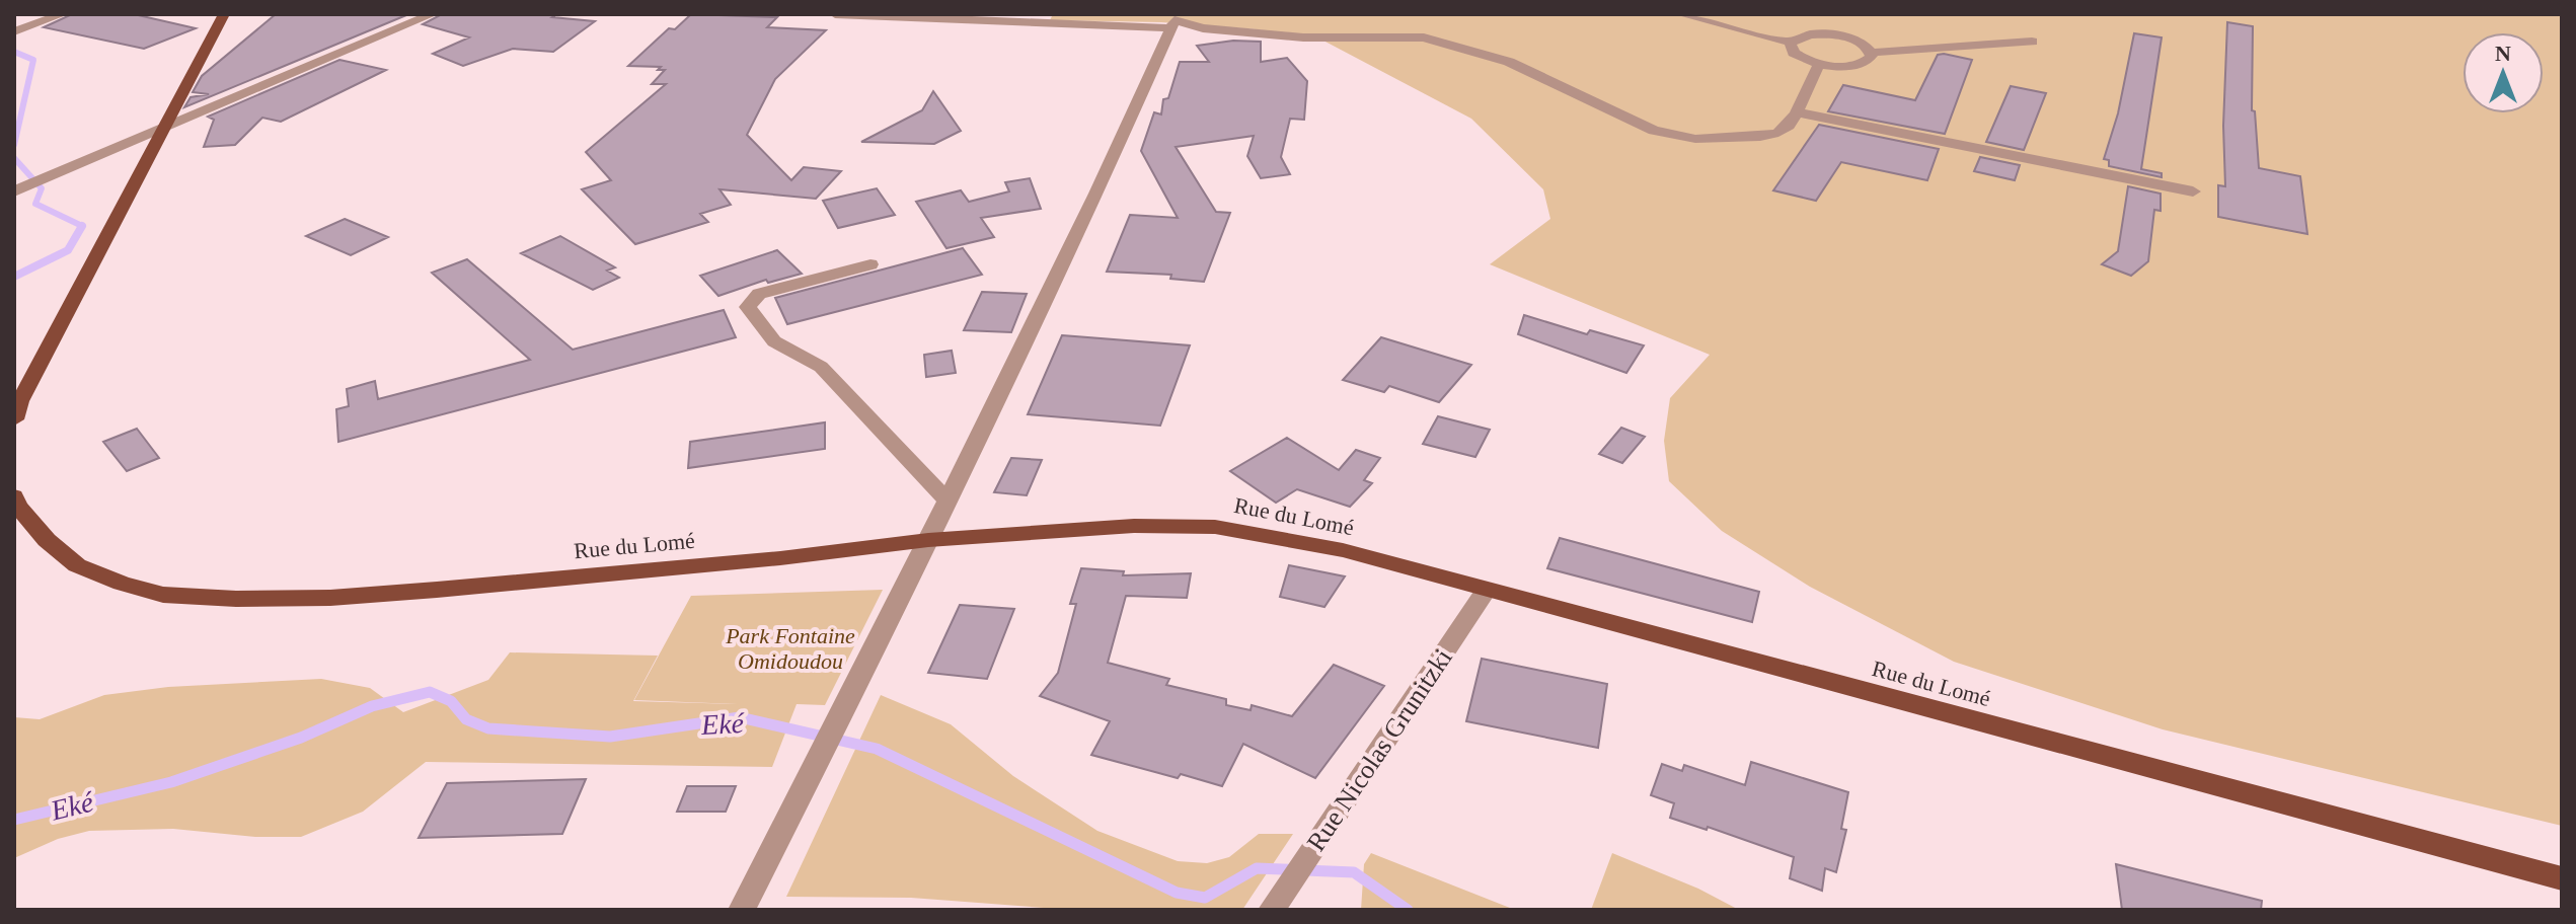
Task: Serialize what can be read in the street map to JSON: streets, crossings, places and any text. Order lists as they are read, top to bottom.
{
  "streets": {
    "main road": ["Rue du Lomé"],
    "street": ["Rue Nicolas Grunitzki"]
  },
  "crossings": [
    ["Rue du Lomé", "Rue Nicolas Grunitzki"]
  ],
  "water": ["Eké"],
  "parks": ["Park Fontaine Omidoudou"],
  "north": "top"
}
